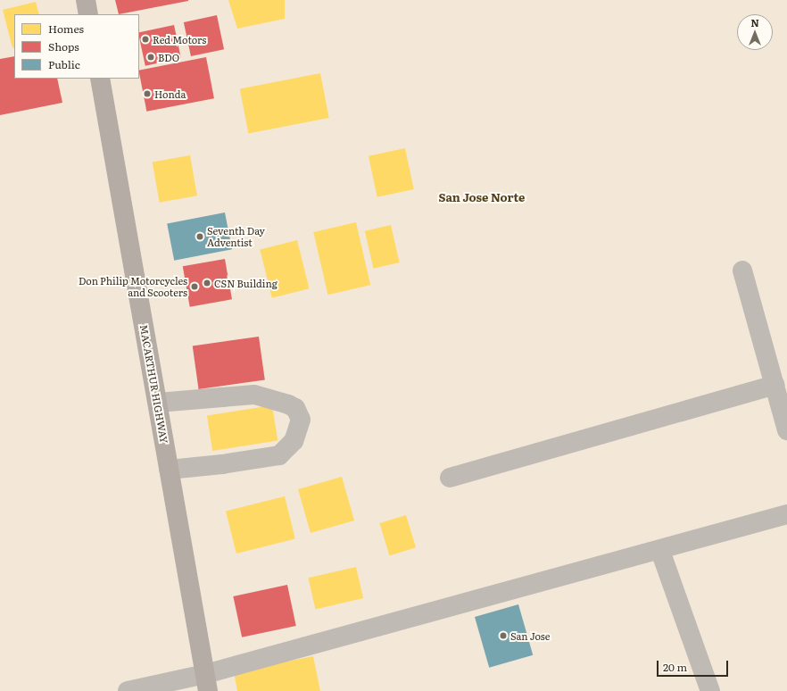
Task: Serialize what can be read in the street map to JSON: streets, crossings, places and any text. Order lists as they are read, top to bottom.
{
  "streets": {
    "highway": ["MACARTHUR HIGHWAY"]
  },
  "districts": ["San Jose Norte"],
  "places": [
    "Red Motors",
    "BDO",
    "Honda",
    "Seventh Day Adventist",
    "CSN Building",
    "Don Philip Motorcycles and Scooters",
    "San Jose"
  ],
  "legend": ["Homes", "Shops", "Public"],
  "scale_bar": "20 m",
  "north": "top"
}
